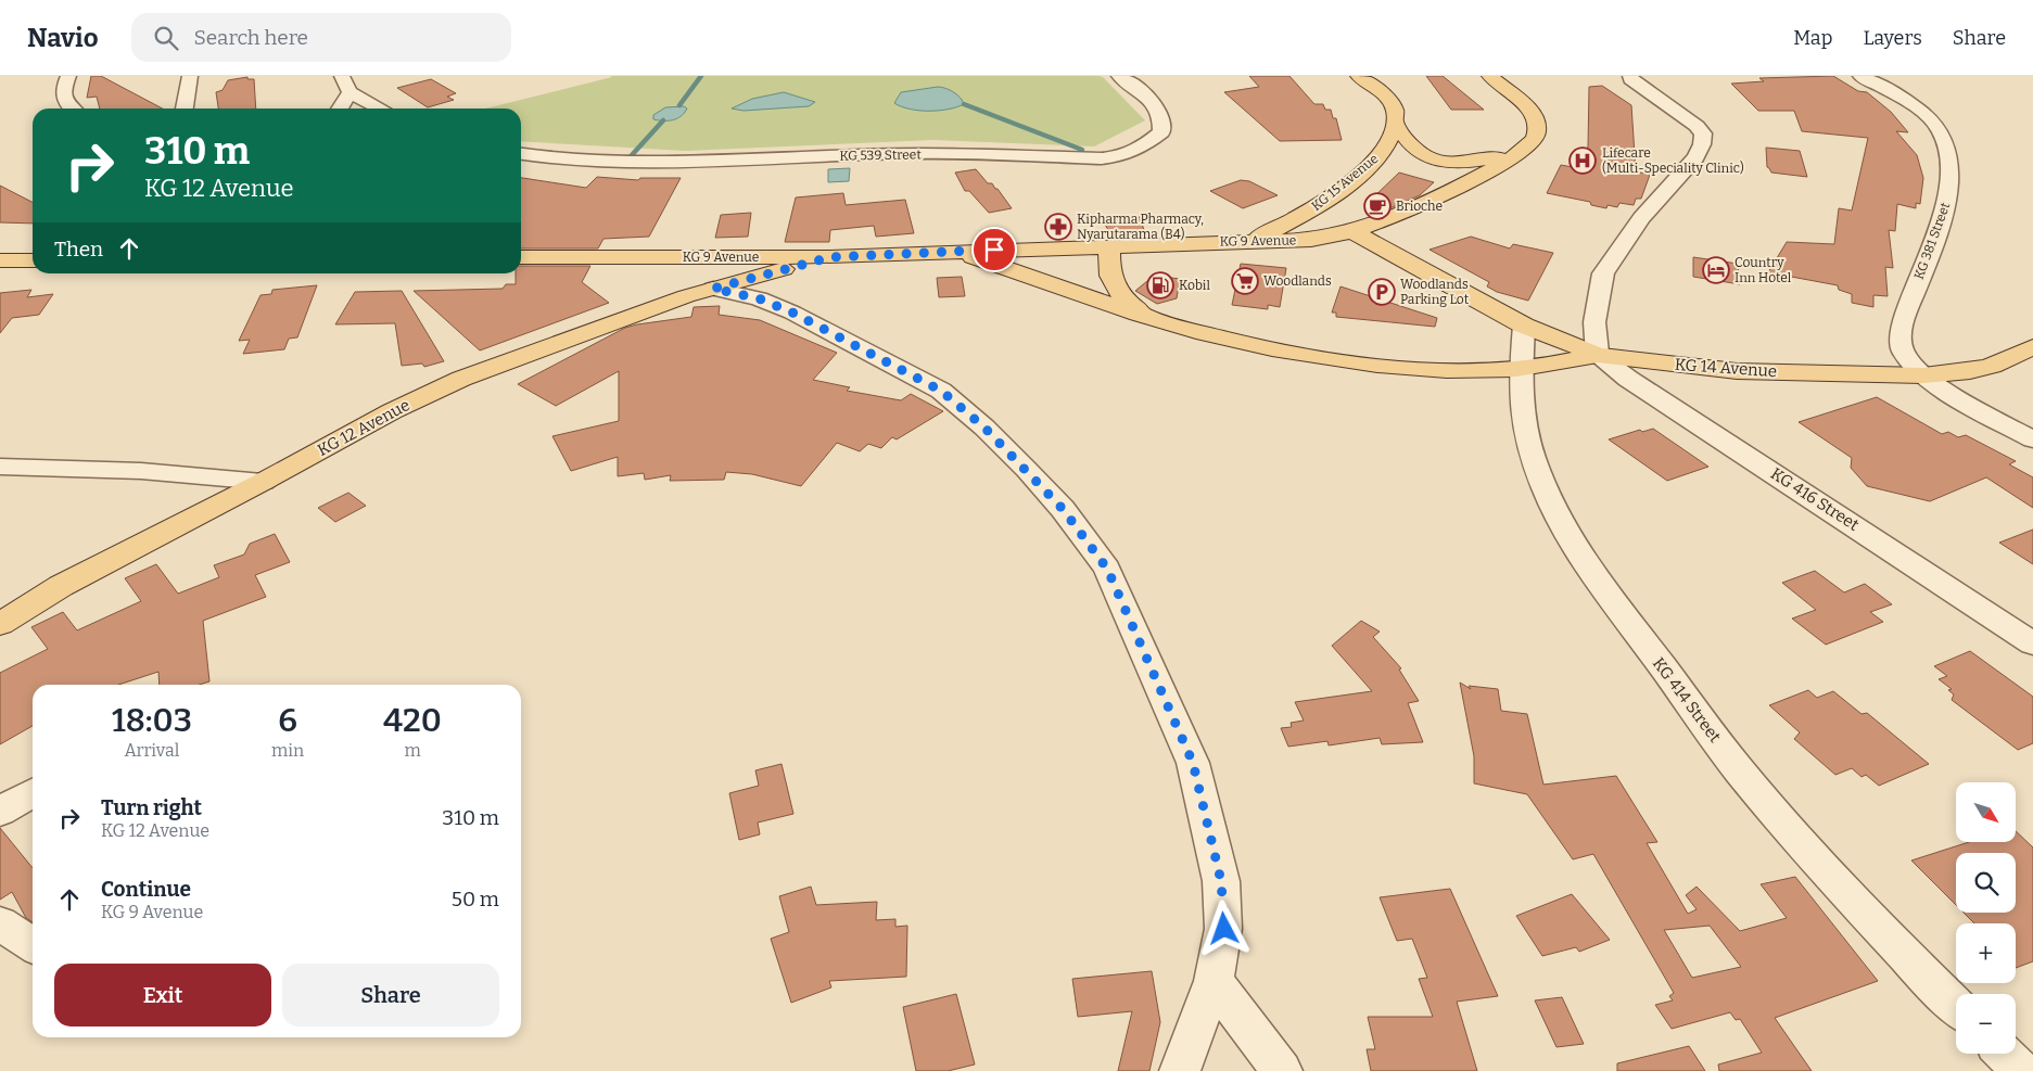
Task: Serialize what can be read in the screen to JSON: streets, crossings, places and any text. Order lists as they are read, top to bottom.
{
  "streets": {
    "main road": [
      "KG 15 Avenue",
      "KG 9 Avenue",
      "KG 14 Avenue",
      "KG 12 Avenue"
    ],
    "street": [
      "KG 539 Street",
      "KG 381 Street",
      "KG 416 Street",
      "KG 414 Street"
    ]
  },
  "crossings": [
    ["KG 15 Avenue", "KG 9 Avenue"],
    ["KG 9 Avenue", "KG 14 Avenue"],
    ["KG 9 Avenue", "KG 12 Avenue"],
    ["KG 381 Street", "KG 14 Avenue"],
    ["KG 14 Avenue", "KG 416 Street"],
    ["KG 14 Avenue", "KG 414 Street"]
  ],
  "places": {
    "hospital": ["Lifecare (Multi-Speciality Clinic)"],
    "cafe": ["Brioche"],
    "pharmacy": ["Kipharma Pharmacy, Nyarutarama (B4)"],
    "hotel": ["Country Inn Hotel"],
    "supermarket": ["Woodlands"],
    "fuel station": ["Kobil"],
    "parking": ["Woodlands Parking Lot"]
  },
  "north": "bottom right",
  "page": {
    "header": "Navio",
    "search": "Search here",
    "nav": ["Map", "Layers", "Share"],
    "turn": ["310 m", "KG 12 Avenue"],
    "then": "Then",
    "eta": [
      "18:03",
      "Arrival",
      "6",
      "min",
      "420",
      "m"
    ],
    "list": [
      {
        "name": "Turn right",
        "note": "KG 12 Avenue",
        "value": "310 m"
      },
      {
        "name": "Continue",
        "note": "KG 9 Avenue",
        "value": "50 m"
      }
    ],
    "map_buttons": ["+", "−"],
    "buttons": ["Exit", "Share"]
  }
}
